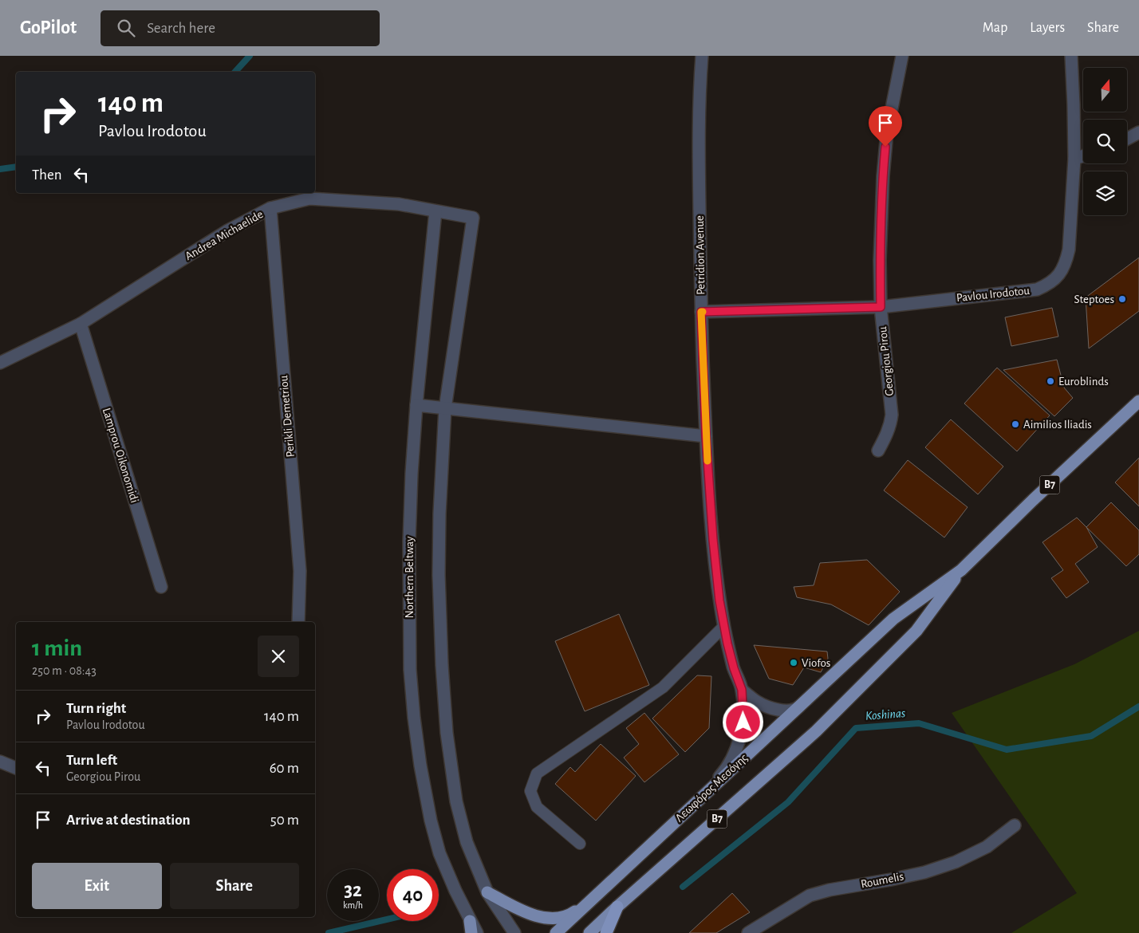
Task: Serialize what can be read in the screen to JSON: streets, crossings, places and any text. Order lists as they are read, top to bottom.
{
  "streets": {
    "main road": ["B7", "Λεωφόρος Μεσόγης"],
    "street": [
      "Andrea Michaelide",
      "Petridion Avenue",
      "Pavlou Irodotou",
      "Georgiou Pirou",
      "Perikli Demetriou",
      "Lamprou Oikonomidi",
      "Northern Beltway",
      "Roumelis"
    ]
  },
  "crossings": [
    ["Andrea Michaelide", "Perikli Demetriou"],
    ["Andrea Michaelide", "Lamprou Oikonomidi"],
    ["Andrea Michaelide", "Northern Beltway"],
    ["Petridion Avenue", "Pavlou Irodotou"],
    ["Petridion Avenue", "Λεωφόρος Μεσόγης"],
    ["Pavlou Irodotou", "Georgiou Pirou"]
  ],
  "water": ["Koshinas"],
  "places": [
    "Steptoes",
    "Euroblinds",
    "Aimilios Iliadis",
    "Viofos"
  ],
  "north": "top",
  "page": {
    "header": "GoPilot",
    "search": "Search here",
    "nav": ["Map", "Layers", "Share"],
    "turn": ["140 m", "Pavlou Irodotou"],
    "then": "Then",
    "heading": ["1 min", "250 m · 08:43"],
    "list": [
      {
        "name": "Turn right",
        "note": "Pavlou Irodotou",
        "value": "140 m"
      },
      {
        "name": "Turn left",
        "note": "Georgiou Pirou",
        "value": "60 m"
      },
      {
        "name": "Arrive at destination",
        "value": "50 m"
      }
    ],
    "buttons": ["Exit", "Share"],
    "speed": "32 km/h",
    "limit": "40"
  }
}
